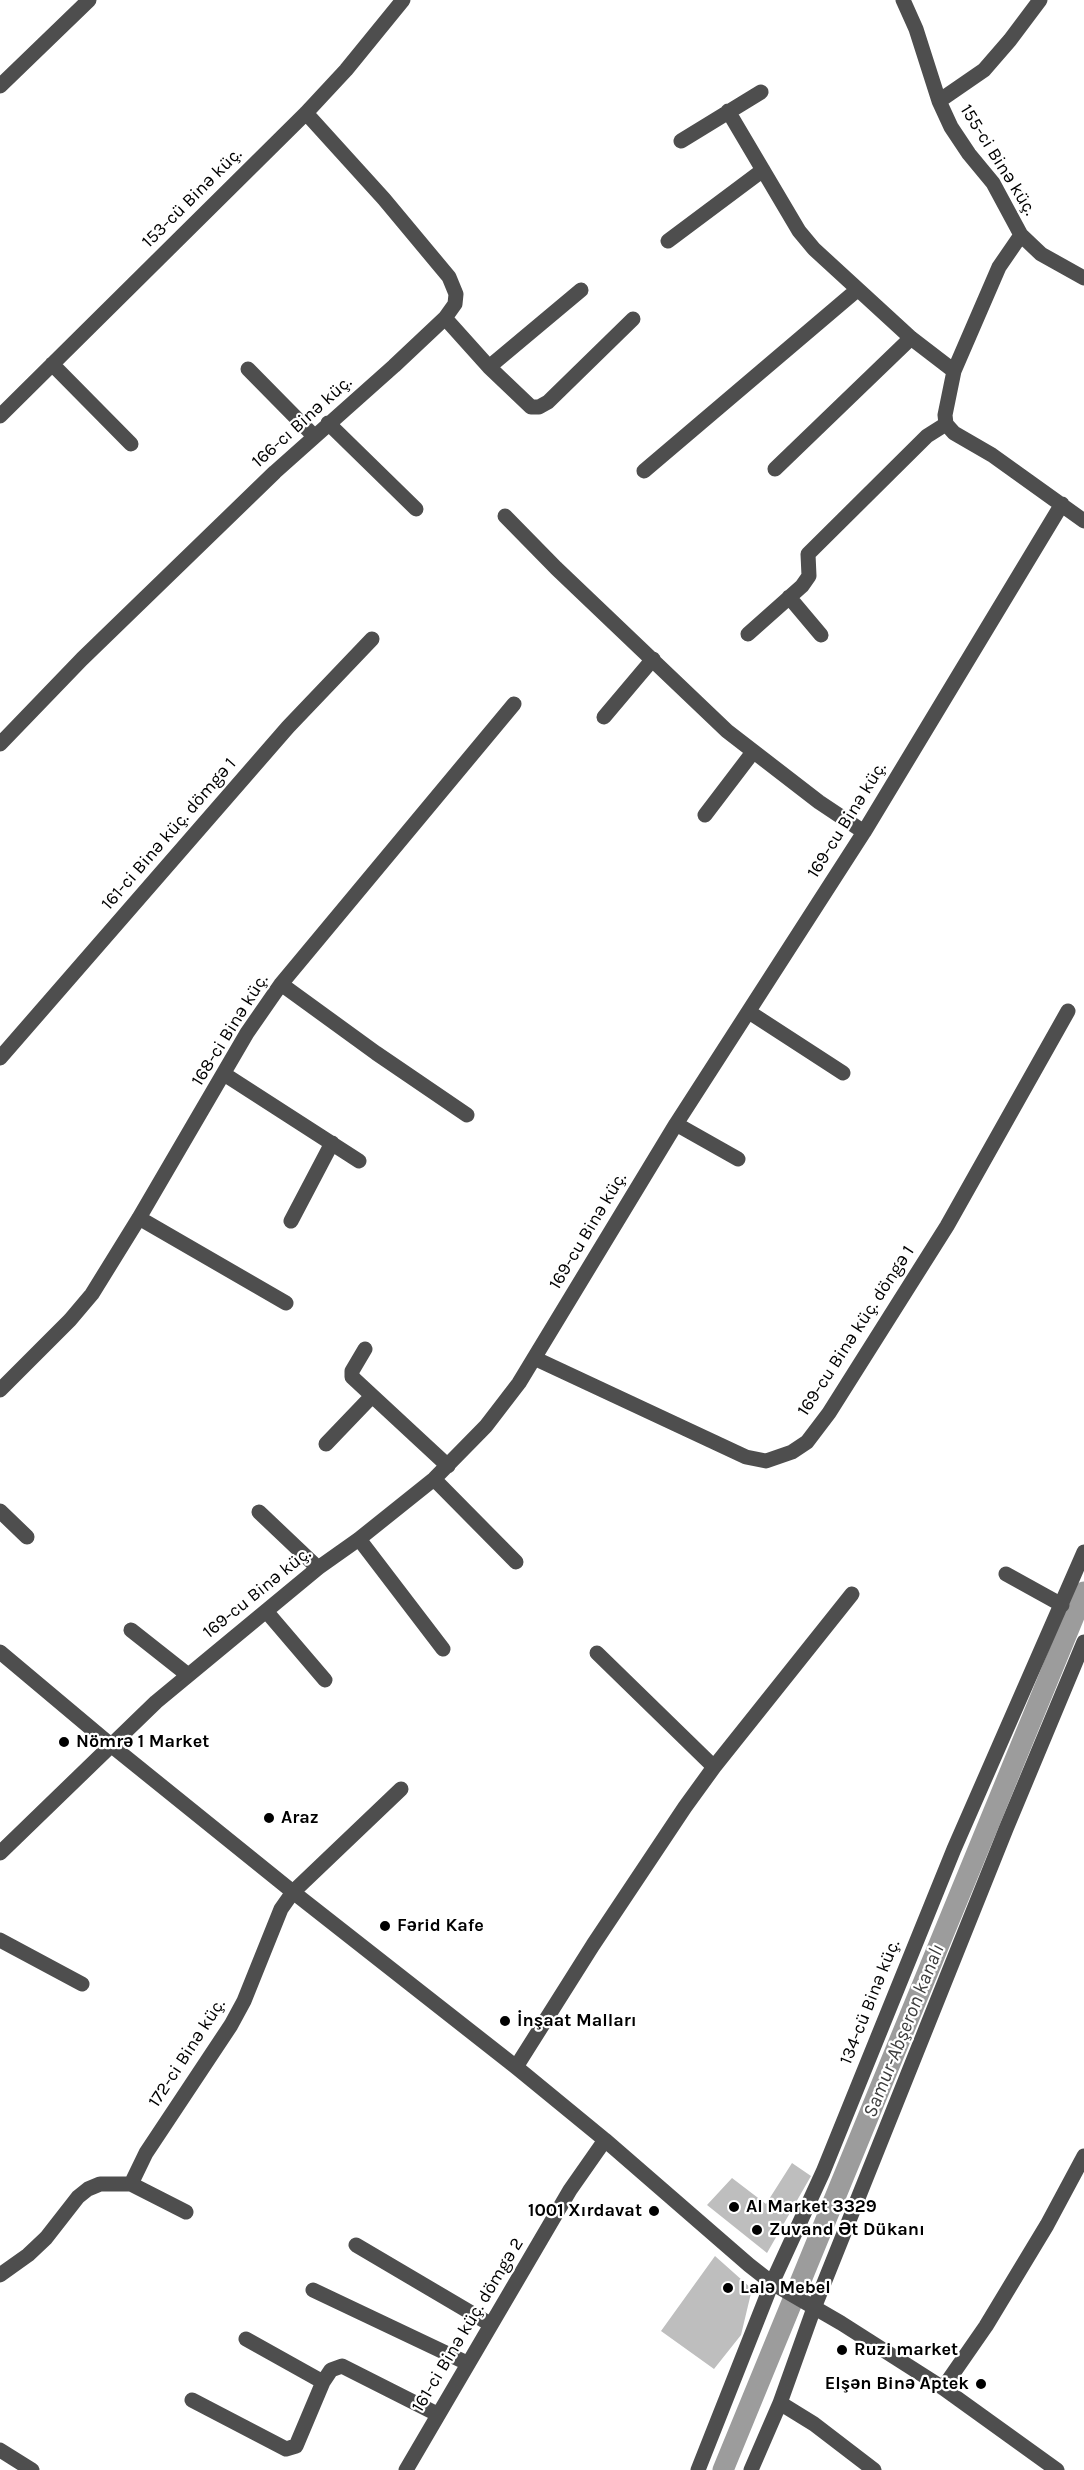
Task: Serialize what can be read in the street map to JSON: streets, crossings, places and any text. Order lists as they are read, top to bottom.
{
  "streets": {
    "street": [
      "155-ci Binə küç.",
      "153-cü Binə küç.",
      "166-cı Binə küç.",
      "169-cu Binə küç.",
      "161-ci Binə küç. dömgə 1",
      "168-ci Binə küç.",
      "169-cu Binə küç. döngə 1",
      "134-cü Binə küç.",
      "172-ci Binə küç.",
      "161-ci Binə küç. dömgə 2"
    ]
  },
  "crossings": [
    ["153-cü Binə küç.", "166-cı Binə küç."],
    ["169-cu Binə küç.", "169-cu Binə küç. döngə 1"]
  ],
  "water": ["Samur-Abşeron kanalı"],
  "places": [
    "Nömrə 1 Market",
    "Araz",
    "Fərid Kafe",
    "İnşaat Malları",
    "Al Market 3329",
    "1001 Xırdavat",
    "Zuvand Ət Dükanı",
    "Lalə Mebel",
    "Ruzi market",
    "Elşən Binə Aptek"
  ]
}
